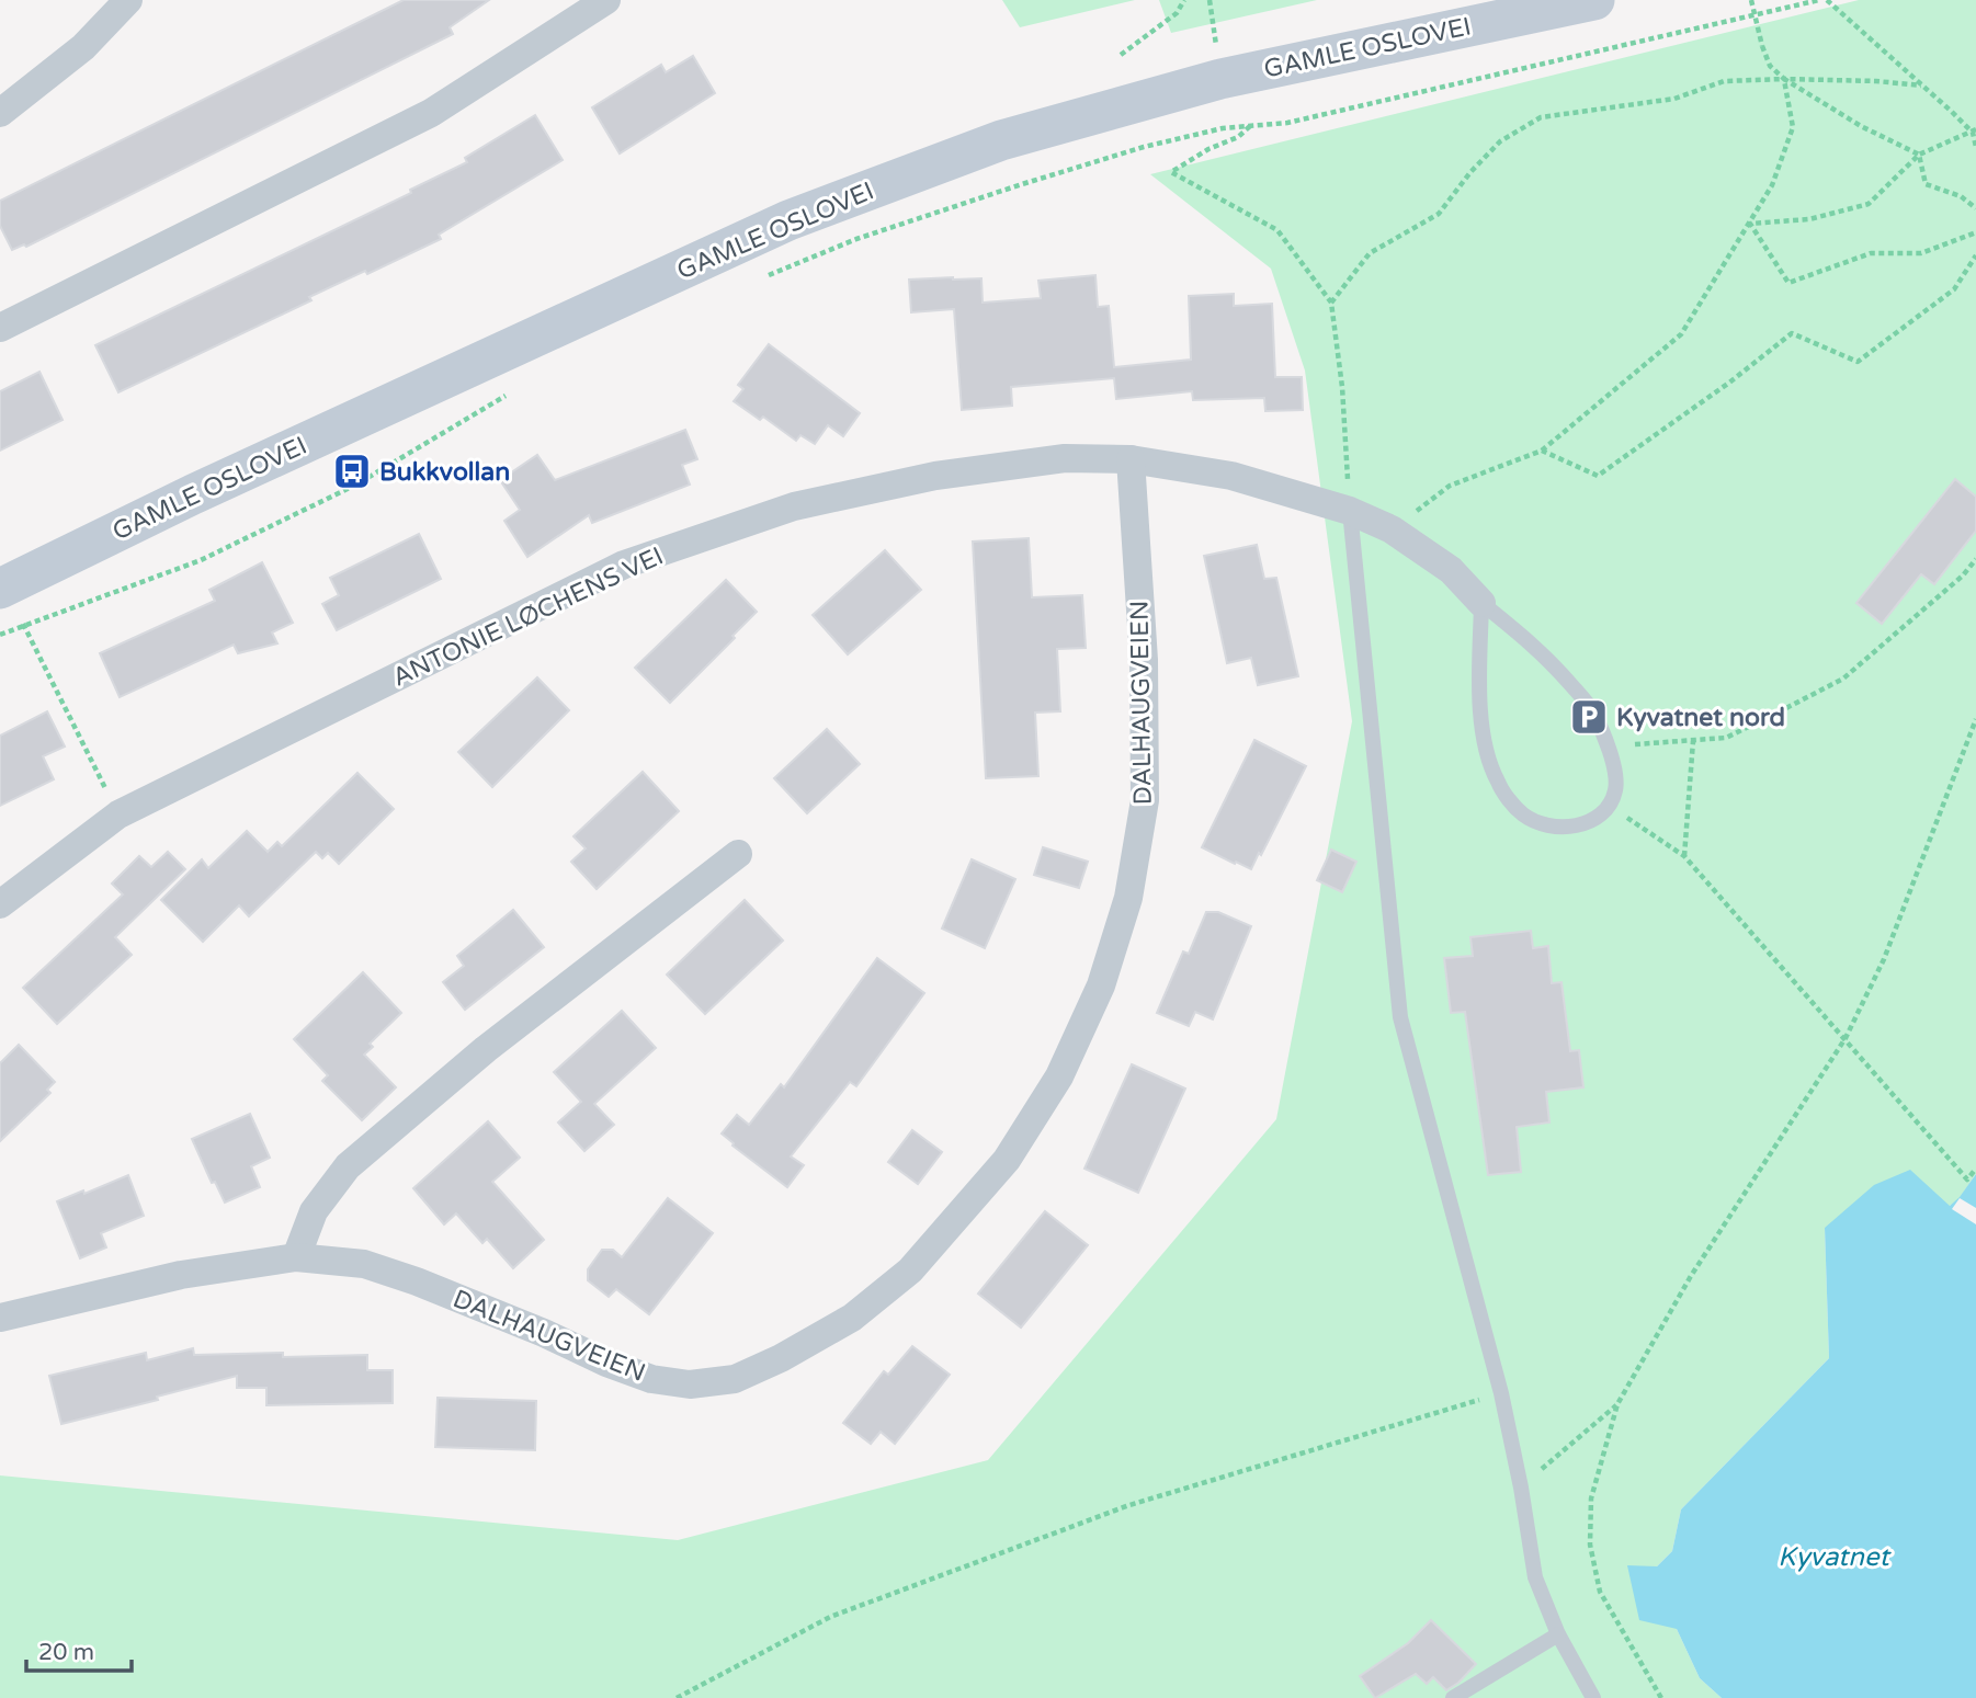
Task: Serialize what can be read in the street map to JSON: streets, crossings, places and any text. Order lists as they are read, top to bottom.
{
  "streets": {
    "street": ["GAMLE OSLOVEI", "ANTONIE LØCHENS VEI", "DALHAUGVEIEN"]
  },
  "crossings": [
    ["ANTONIE LØCHENS VEI", "DALHAUGVEIEN"]
  ],
  "water": ["Kyvatnet"],
  "places": {
    "bus stop": ["Bukkvollan"],
    "parking": ["Kyvatnet nord"]
  },
  "scale_bar": "20 m"
}
